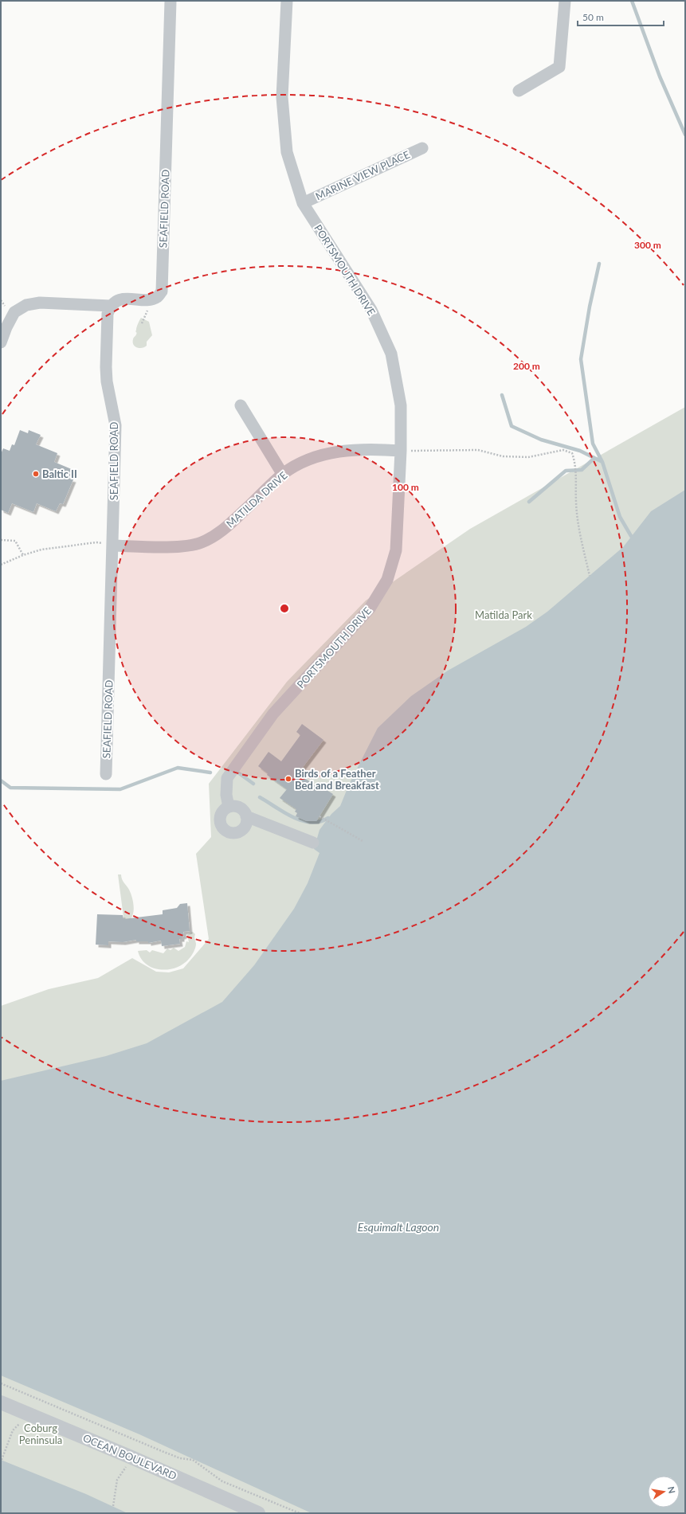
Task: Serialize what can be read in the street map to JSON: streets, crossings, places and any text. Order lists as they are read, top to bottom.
{
  "streets": {
    "street": [
      "MARINE VIEW PLACE",
      "SEAFIELD ROAD",
      "PORTSMOUTH DRIVE",
      "MATILDA DRIVE",
      "OCEAN BOULEVARD"
    ]
  },
  "crossings": [
    ["MARINE VIEW PLACE", "PORTSMOUTH DRIVE"],
    ["SEAFIELD ROAD", "MATILDA DRIVE"],
    ["PORTSMOUTH DRIVE", "MATILDA DRIVE"]
  ],
  "water": ["Esquimalt Lagoon"],
  "parks": ["Matilda Park", "Coburg Peninsula"],
  "places": ["Baltic II", "Birds of a Feather Bed and Breakfast"],
  "scale_bar": "50 m",
  "north": "right",
  "rings": ["300 m", "200 m", "100 m"]
}
